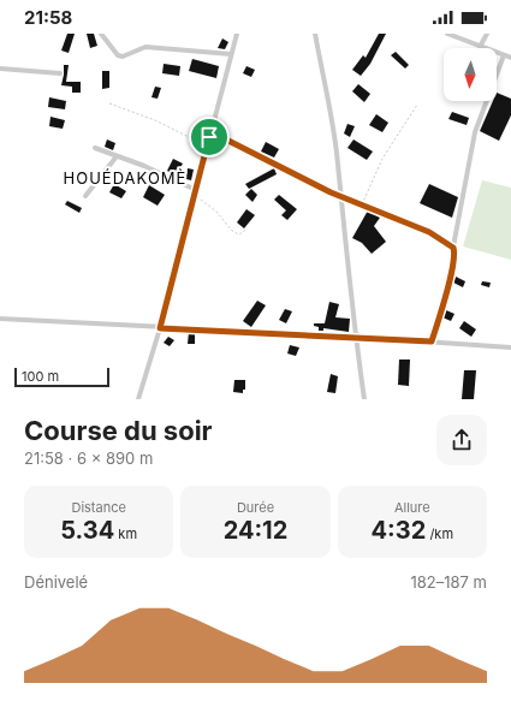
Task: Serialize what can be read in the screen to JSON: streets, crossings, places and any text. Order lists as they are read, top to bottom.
{
  "districts": ["HOUÉDAKOMÈ"],
  "scale_bar": "100 m",
  "north": "bottom",
  "page": {
    "status": "21:58",
    "scale": "100 m",
    "heading": ["Course du soir", "21:58 · 6 × 890 m"],
    "stats": [
      ["Distance", "5.34 km"],
      ["Durée", "24:12"],
      ["Allure", "4:32 /km"]
    ],
    "chart": ["Dénivelé", "182–187 m"]
  }
}
